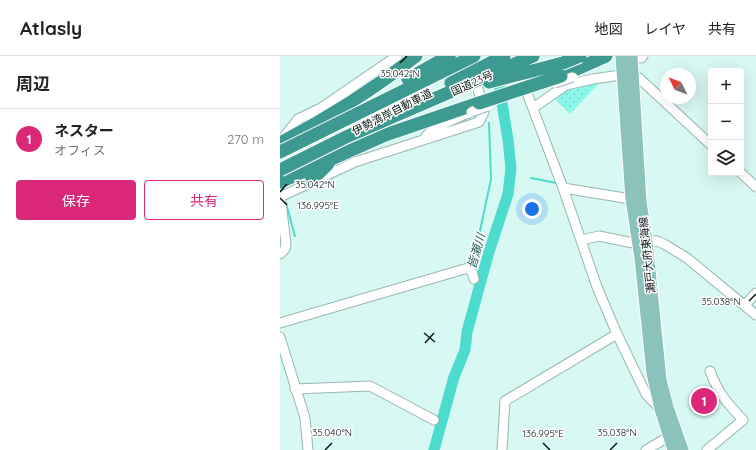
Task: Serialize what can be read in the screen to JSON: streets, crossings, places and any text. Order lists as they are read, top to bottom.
{
  "streets": {
    "highway": ["国道23号", "伊勢湾岸自動車道"],
    "main road": ["瀬戸大府東海線"]
  },
  "crossings": [
    ["国道23号", "伊勢湾岸自動車道"]
  ],
  "water": ["皆瀬川"],
  "north": "top left",
  "page": {
    "header": "Atlasly",
    "nav": ["地図", "レイヤ", "共有"],
    "heading": "周辺",
    "map_buttons": ["+", "−"],
    "list": [
      {
        "mark": "1",
        "name": "ネスター",
        "note": "オフィス",
        "value": "270 m"
      }
    ],
    "buttons": ["保存", "共有"],
    "pins": "1"
  },
  "coordinates": [
    "35.042°N",
    "136.995°E",
    "35.038°N",
    "35.040°N"
  ]
}
